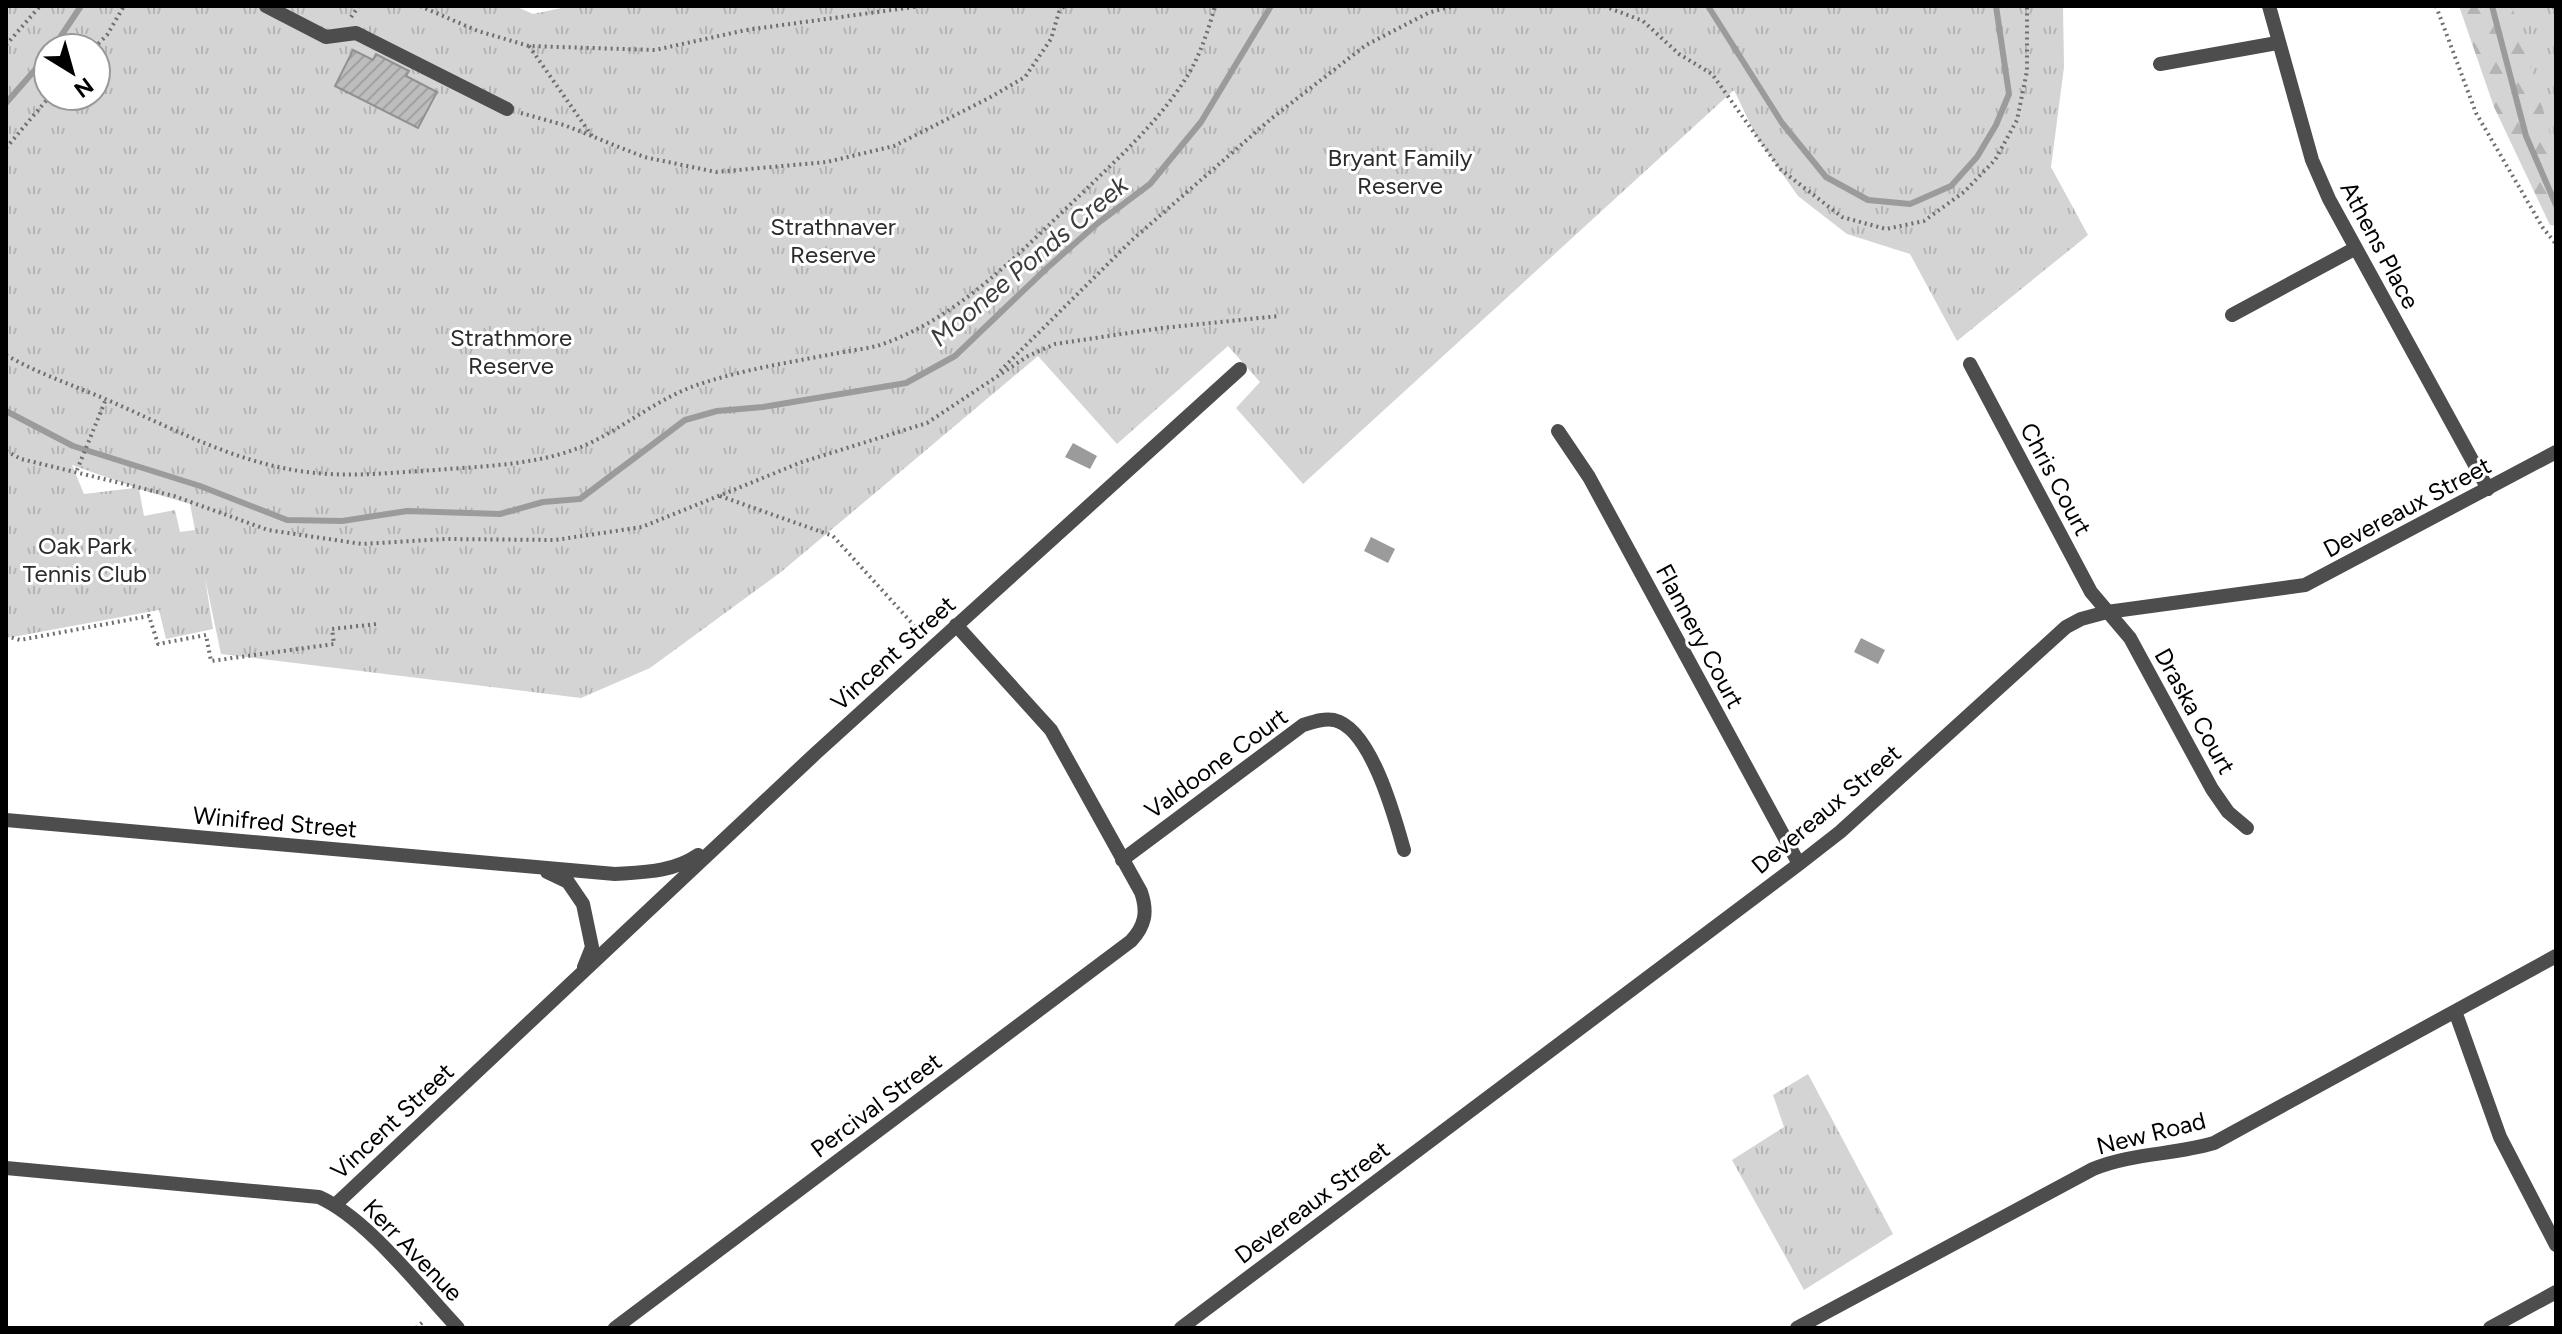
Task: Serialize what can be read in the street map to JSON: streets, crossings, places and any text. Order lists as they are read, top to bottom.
{
  "streets": {
    "street": [
      "Athens Place",
      "Chris Court",
      "Devereaux Street",
      "Flannery Court",
      "Vincent Street",
      "Draska Court",
      "Valdoone Court",
      "Winifred Street",
      "Percival Street",
      "New Road",
      "Kerr Avenue"
    ]
  },
  "crossings": [
    ["Athens Place", "Devereaux Street"],
    ["Chris Court", "Devereaux Street"],
    ["Chris Court", "Draska Court"],
    ["Devereaux Street", "Flannery Court"],
    ["Devereaux Street", "Draska Court"],
    ["Vincent Street", "Winifred Street"],
    ["Vincent Street", "Kerr Avenue"],
    ["Valdoone Court", "Percival Street"]
  ],
  "water": ["Moonee Ponds Creek"],
  "parks": [
    "Bryant Family Reserve",
    "Strathnaver Reserve",
    "Strathmore Reserve",
    "Oak Park Tennis Club"
  ],
  "north": "bottom right"
}
